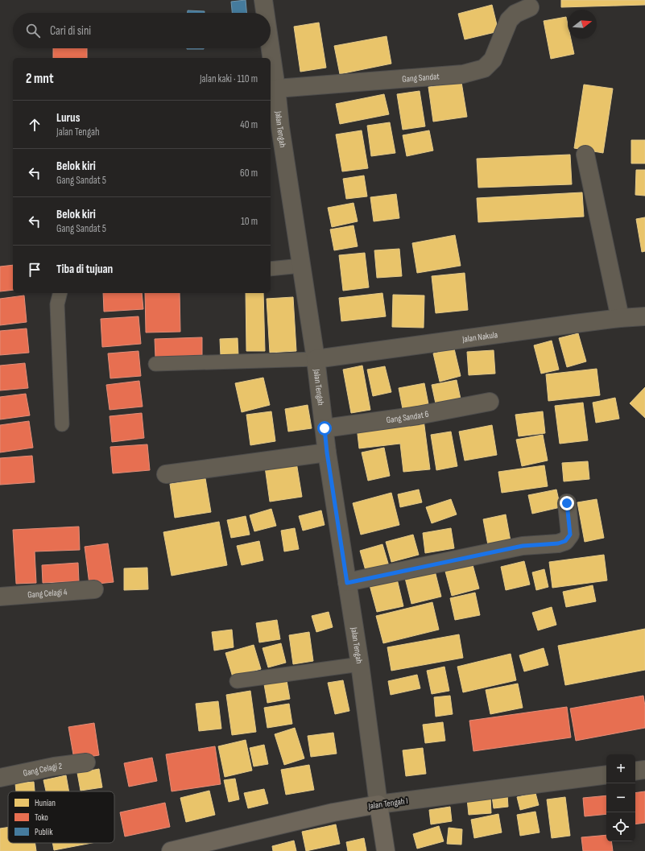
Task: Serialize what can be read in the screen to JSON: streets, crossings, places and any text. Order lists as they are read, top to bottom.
{
  "streets": {
    "street": [
      "Gang Sandat",
      "Jalan Tengah",
      "Jalan Nakula",
      "Gang Sandat 6",
      "Gang Celagi 4",
      "Gang Celagi 2",
      "Jalan Tengah I"
    ]
  },
  "crossings": [
    ["Gang Sandat", "Jalan Tengah"],
    ["Jalan Tengah", "Jalan Nakula"],
    ["Jalan Tengah", "Gang Sandat 6"],
    ["Jalan Tengah", "Jalan Tengah I"]
  ],
  "legend": ["Hunian", "Toko", "Publik"],
  "north": "right",
  "page": {
    "search": "Cari di sini",
    "heading": ["2 mnt", "Jalan kaki · 110 m"],
    "list": [
      ["Lurus", "Jalan Tengah", "40 m"],
      ["Belok kiri", "Gang Sandat 5", "60 m"],
      ["Belok kiri", "Gang Sandat 5", "10 m"],
      "Tiba di tujuan"
    ],
    "map_buttons": ["+", "−"]
  }
}
